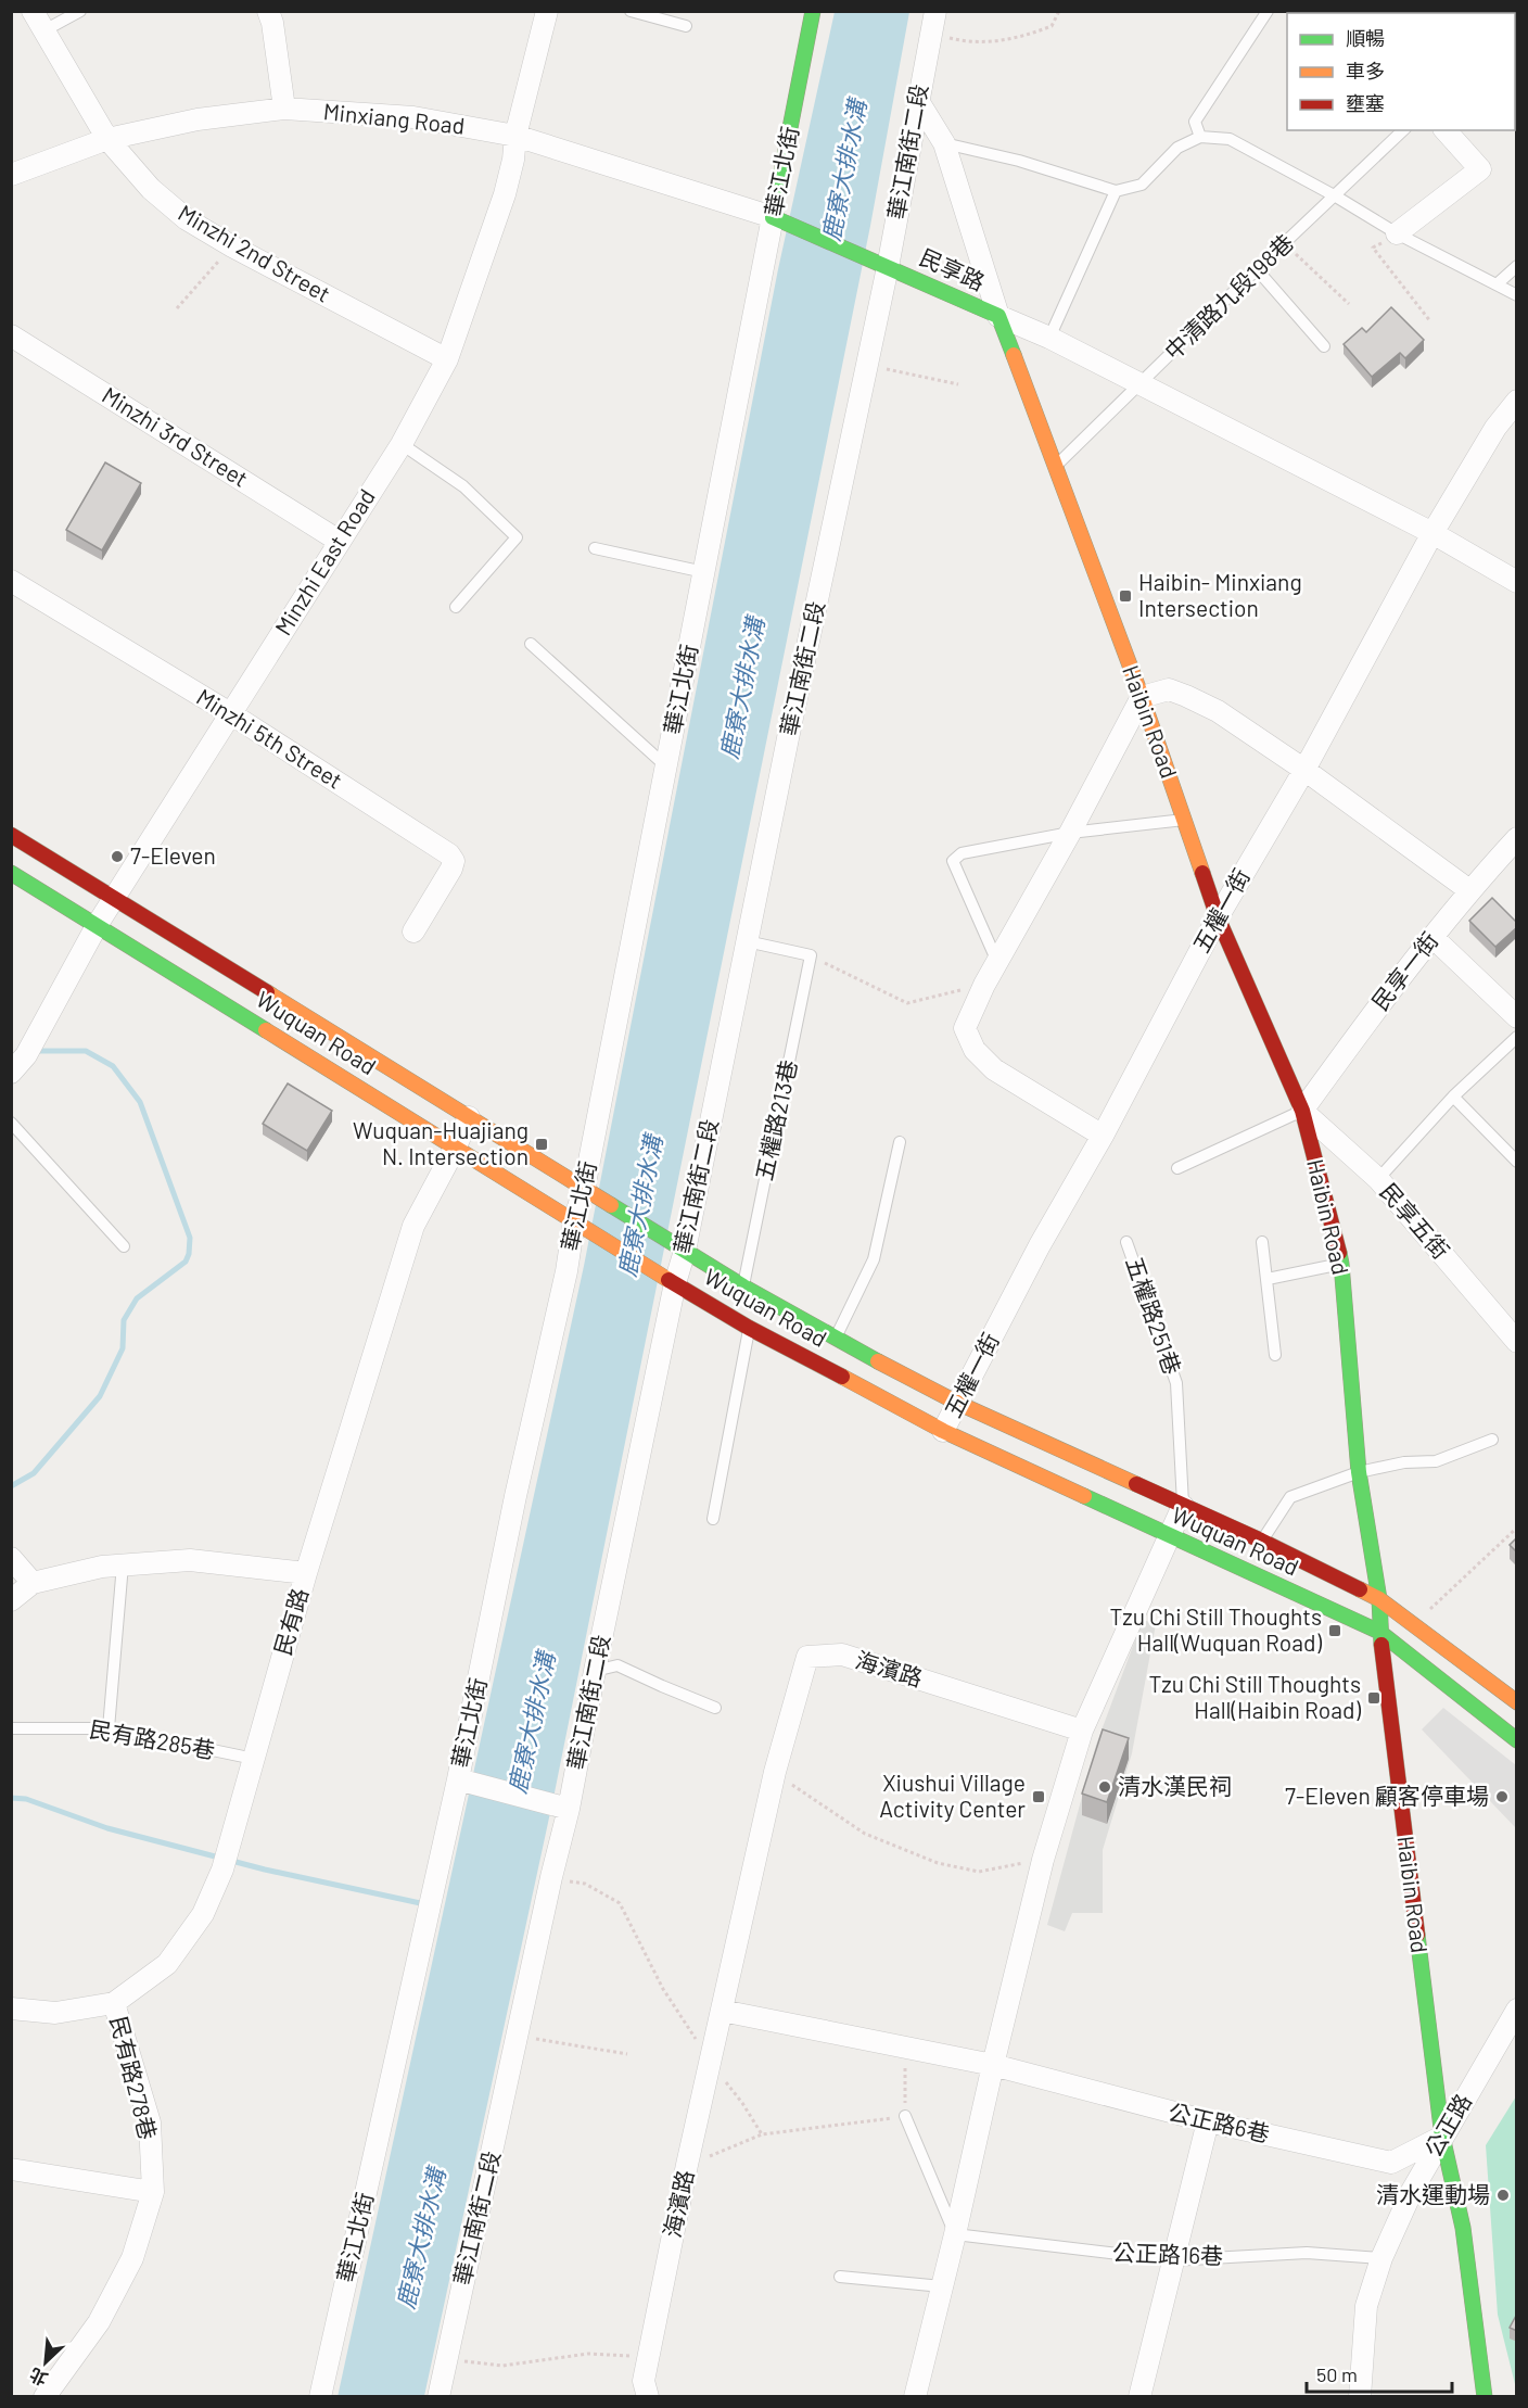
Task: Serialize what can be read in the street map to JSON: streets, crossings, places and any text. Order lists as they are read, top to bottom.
{
  "streets": {
    "street": [
      "Minxiang Road",
      "華江南街二段",
      "華江北街",
      "Minzhi 2nd Street",
      "民享路",
      "Minzhi 3rd Street",
      "Minzhi East Road",
      "Haibin Road",
      "Minzhi 5th Street",
      "五權一街",
      "民享一街",
      "Wuquan Road",
      "民享五街",
      "民有路",
      "海濱路",
      "民有路278巷",
      "公正路6巷",
      "公正路"
    ],
    "lane": [
      "中清路九段198巷",
      "五權路213巷",
      "五權路251巷",
      "民有路285巷",
      "公正路16巷"
    ]
  },
  "crossings": [
    ["Minxiang Road", "華江北街"],
    ["Minxiang Road", "Minzhi 2nd Street"],
    ["Minxiang Road", "民享路"],
    ["Minxiang Road", "Minzhi East Road"],
    ["華江南街二段", "民享路"],
    ["華江南街二段", "Haibin Road"],
    ["華江南街二段", "Wuquan Road"],
    ["華江北街", "民享路"],
    ["華江北街", "Wuquan Road"],
    ["Minzhi 2nd Street", "Minzhi East Road"],
    ["民享路", "Haibin Road"],
    ["中清路九段198巷", "Haibin Road"],
    ["Minzhi 3rd Street", "Minzhi East Road"],
    ["Minzhi East Road", "Minzhi 5th Street"],
    ["Minzhi East Road", "Wuquan Road"],
    ["Haibin Road", "五權一街"],
    ["Haibin Road", "民享一街"],
    ["Haibin Road", "Wuquan Road"],
    ["Haibin Road", "民享五街"],
    ["Haibin Road", "公正路6巷"],
    ["Haibin Road", "公正路"],
    ["五權一街", "Wuquan Road"],
    ["民享一街", "民享五街"],
    ["Wuquan Road", "五權路213巷"],
    ["Wuquan Road", "五權路251巷"],
    ["Wuquan Road", "民有路"],
    ["民有路", "民有路285巷"],
    ["民有路", "民有路278巷"],
    ["公正路6巷", "公正路"],
    ["公正路", "公正路16巷"]
  ],
  "water": ["鹿寮大排水溝"],
  "places": {
    "transit": [
      "Haibin- Minxiang Intersection",
      "Wuquan-Huajiang N. Intersection",
      "Tzu Chi Still Thoughts Hall(Wuquan Road)",
      "Tzu Chi Still Thoughts Hall(Haibin Road)",
      "Xiushui Village Activity Center"
    ],
    "other": [
      "7-Eleven",
      "清水漢民祠",
      "7-Eleven 顧客停車場",
      "清水運動場"
    ]
  },
  "legend": ["順暢", "車多", "壅塞"],
  "scale_bar": "50 m",
  "north": "bottom left"
}
